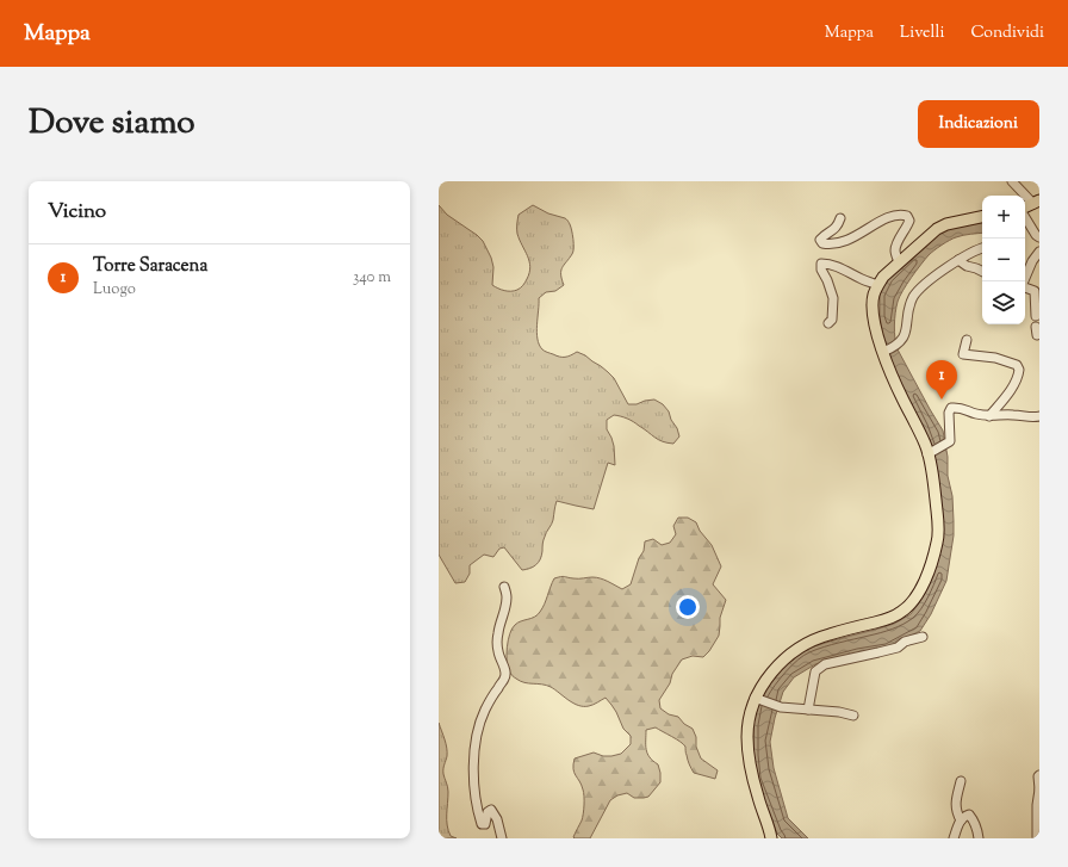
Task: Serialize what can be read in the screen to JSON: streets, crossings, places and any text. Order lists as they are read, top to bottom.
{
  "page": {
    "header": "Mappa",
    "nav": ["Mappa", "Livelli", "Condividi"],
    "title": "Dove siamo",
    "buttons": "Indicazioni",
    "heading": "Vicino",
    "map_buttons": ["+", "−"],
    "list": [
      {
        "mark": "1",
        "name": "Torre Saracena",
        "note": "Luogo",
        "value": "340 m"
      }
    ],
    "pins": "1"
  }
}
